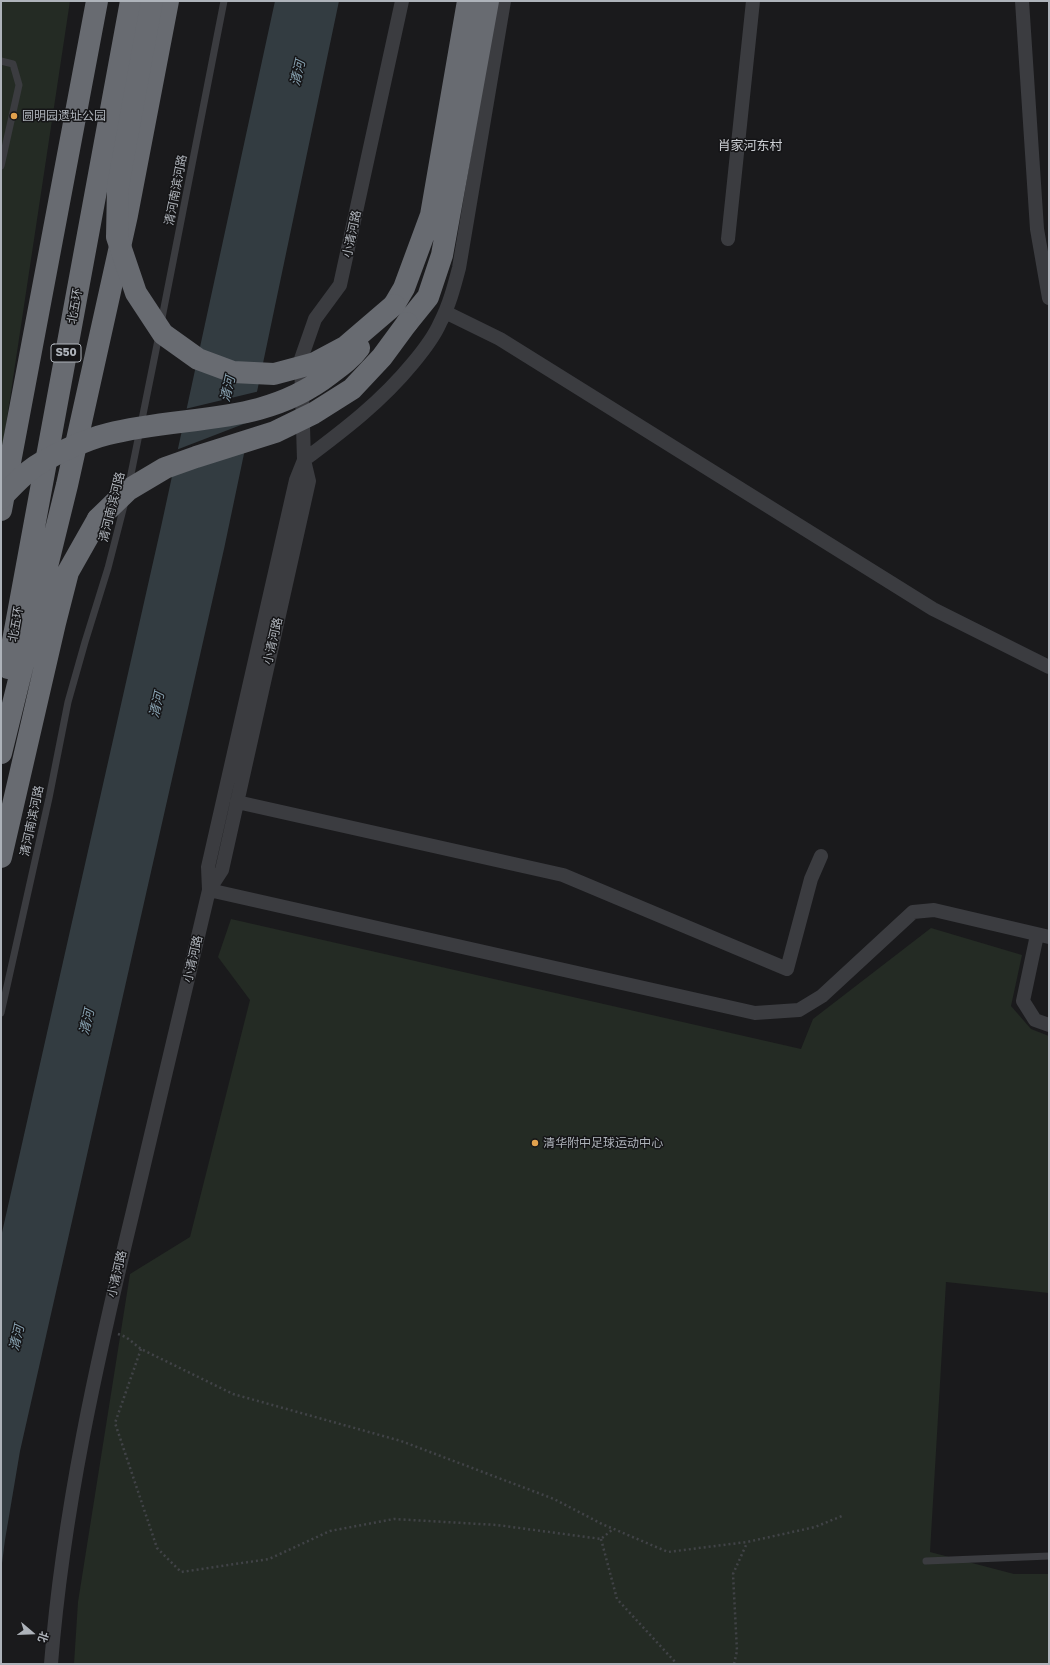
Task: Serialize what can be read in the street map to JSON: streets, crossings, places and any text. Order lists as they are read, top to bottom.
{
  "streets": {
    "highway": ["北五环", "S50"],
    "street": ["小清河路"],
    "lane": ["清河南滨河路"]
  },
  "districts": ["肖家河东村"],
  "water": ["清河"],
  "places": ["圆明园遗址公园", "清华附中足球运动中心"],
  "north": "right"
}
